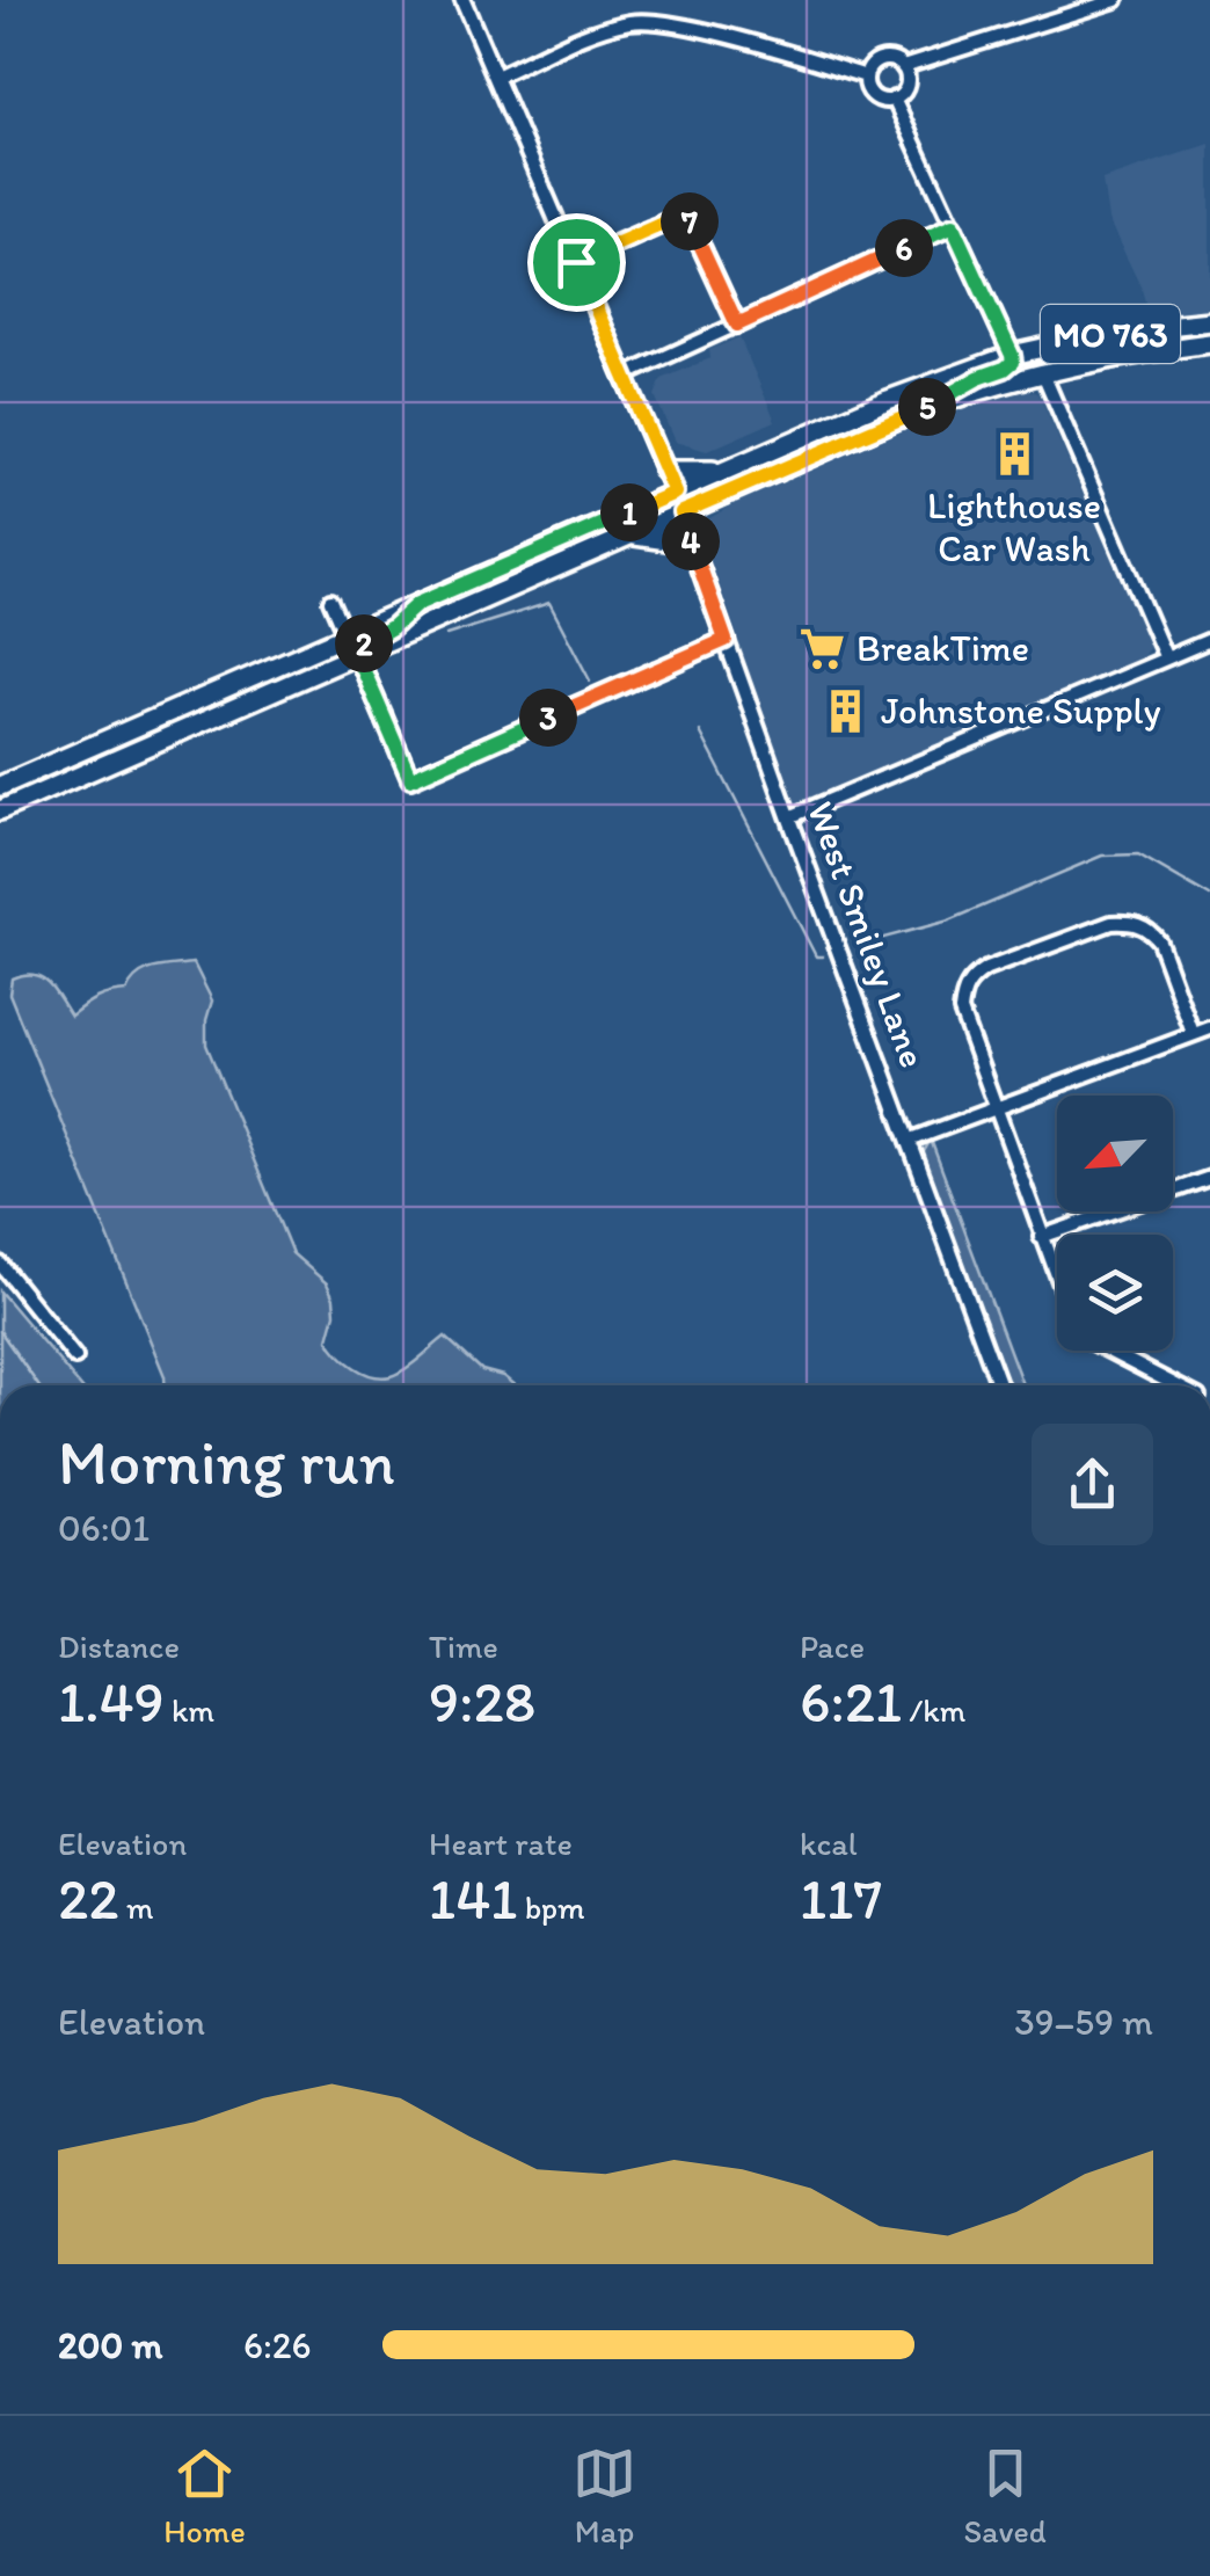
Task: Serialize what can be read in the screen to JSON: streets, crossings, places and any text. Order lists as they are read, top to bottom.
{
  "streets": {
    "main road": ["MO 763"],
    "street": ["West Smiley Lane"]
  },
  "crossings": [
    ["MO 763", "West Smiley Lane"]
  ],
  "places": {
    "building": ["Lighthouse Car Wash", "Johnstone Supply"],
    "supermarket": ["BreakTime"]
  },
  "north": "bottom left",
  "page": {
    "pins": [
      "7",
      "6",
      "5",
      "1",
      "4",
      "2",
      "3"
    ],
    "heading": ["Morning run", "06:01"],
    "stats": [
      ["Distance", "1.49 km"],
      ["Time", "9:28"],
      ["Pace", "6:21 /km"],
      ["Elevation", "22 m"],
      ["Heart rate", "141 bpm"],
      ["kcal", "117"]
    ],
    "chart": ["Elevation", "39–59 m"],
    "list": [
      {
        "name": "200 m",
        "note": "6:26"
      }
    ],
    "tabs": ["Home", "Map", "Saved"]
  }
}
